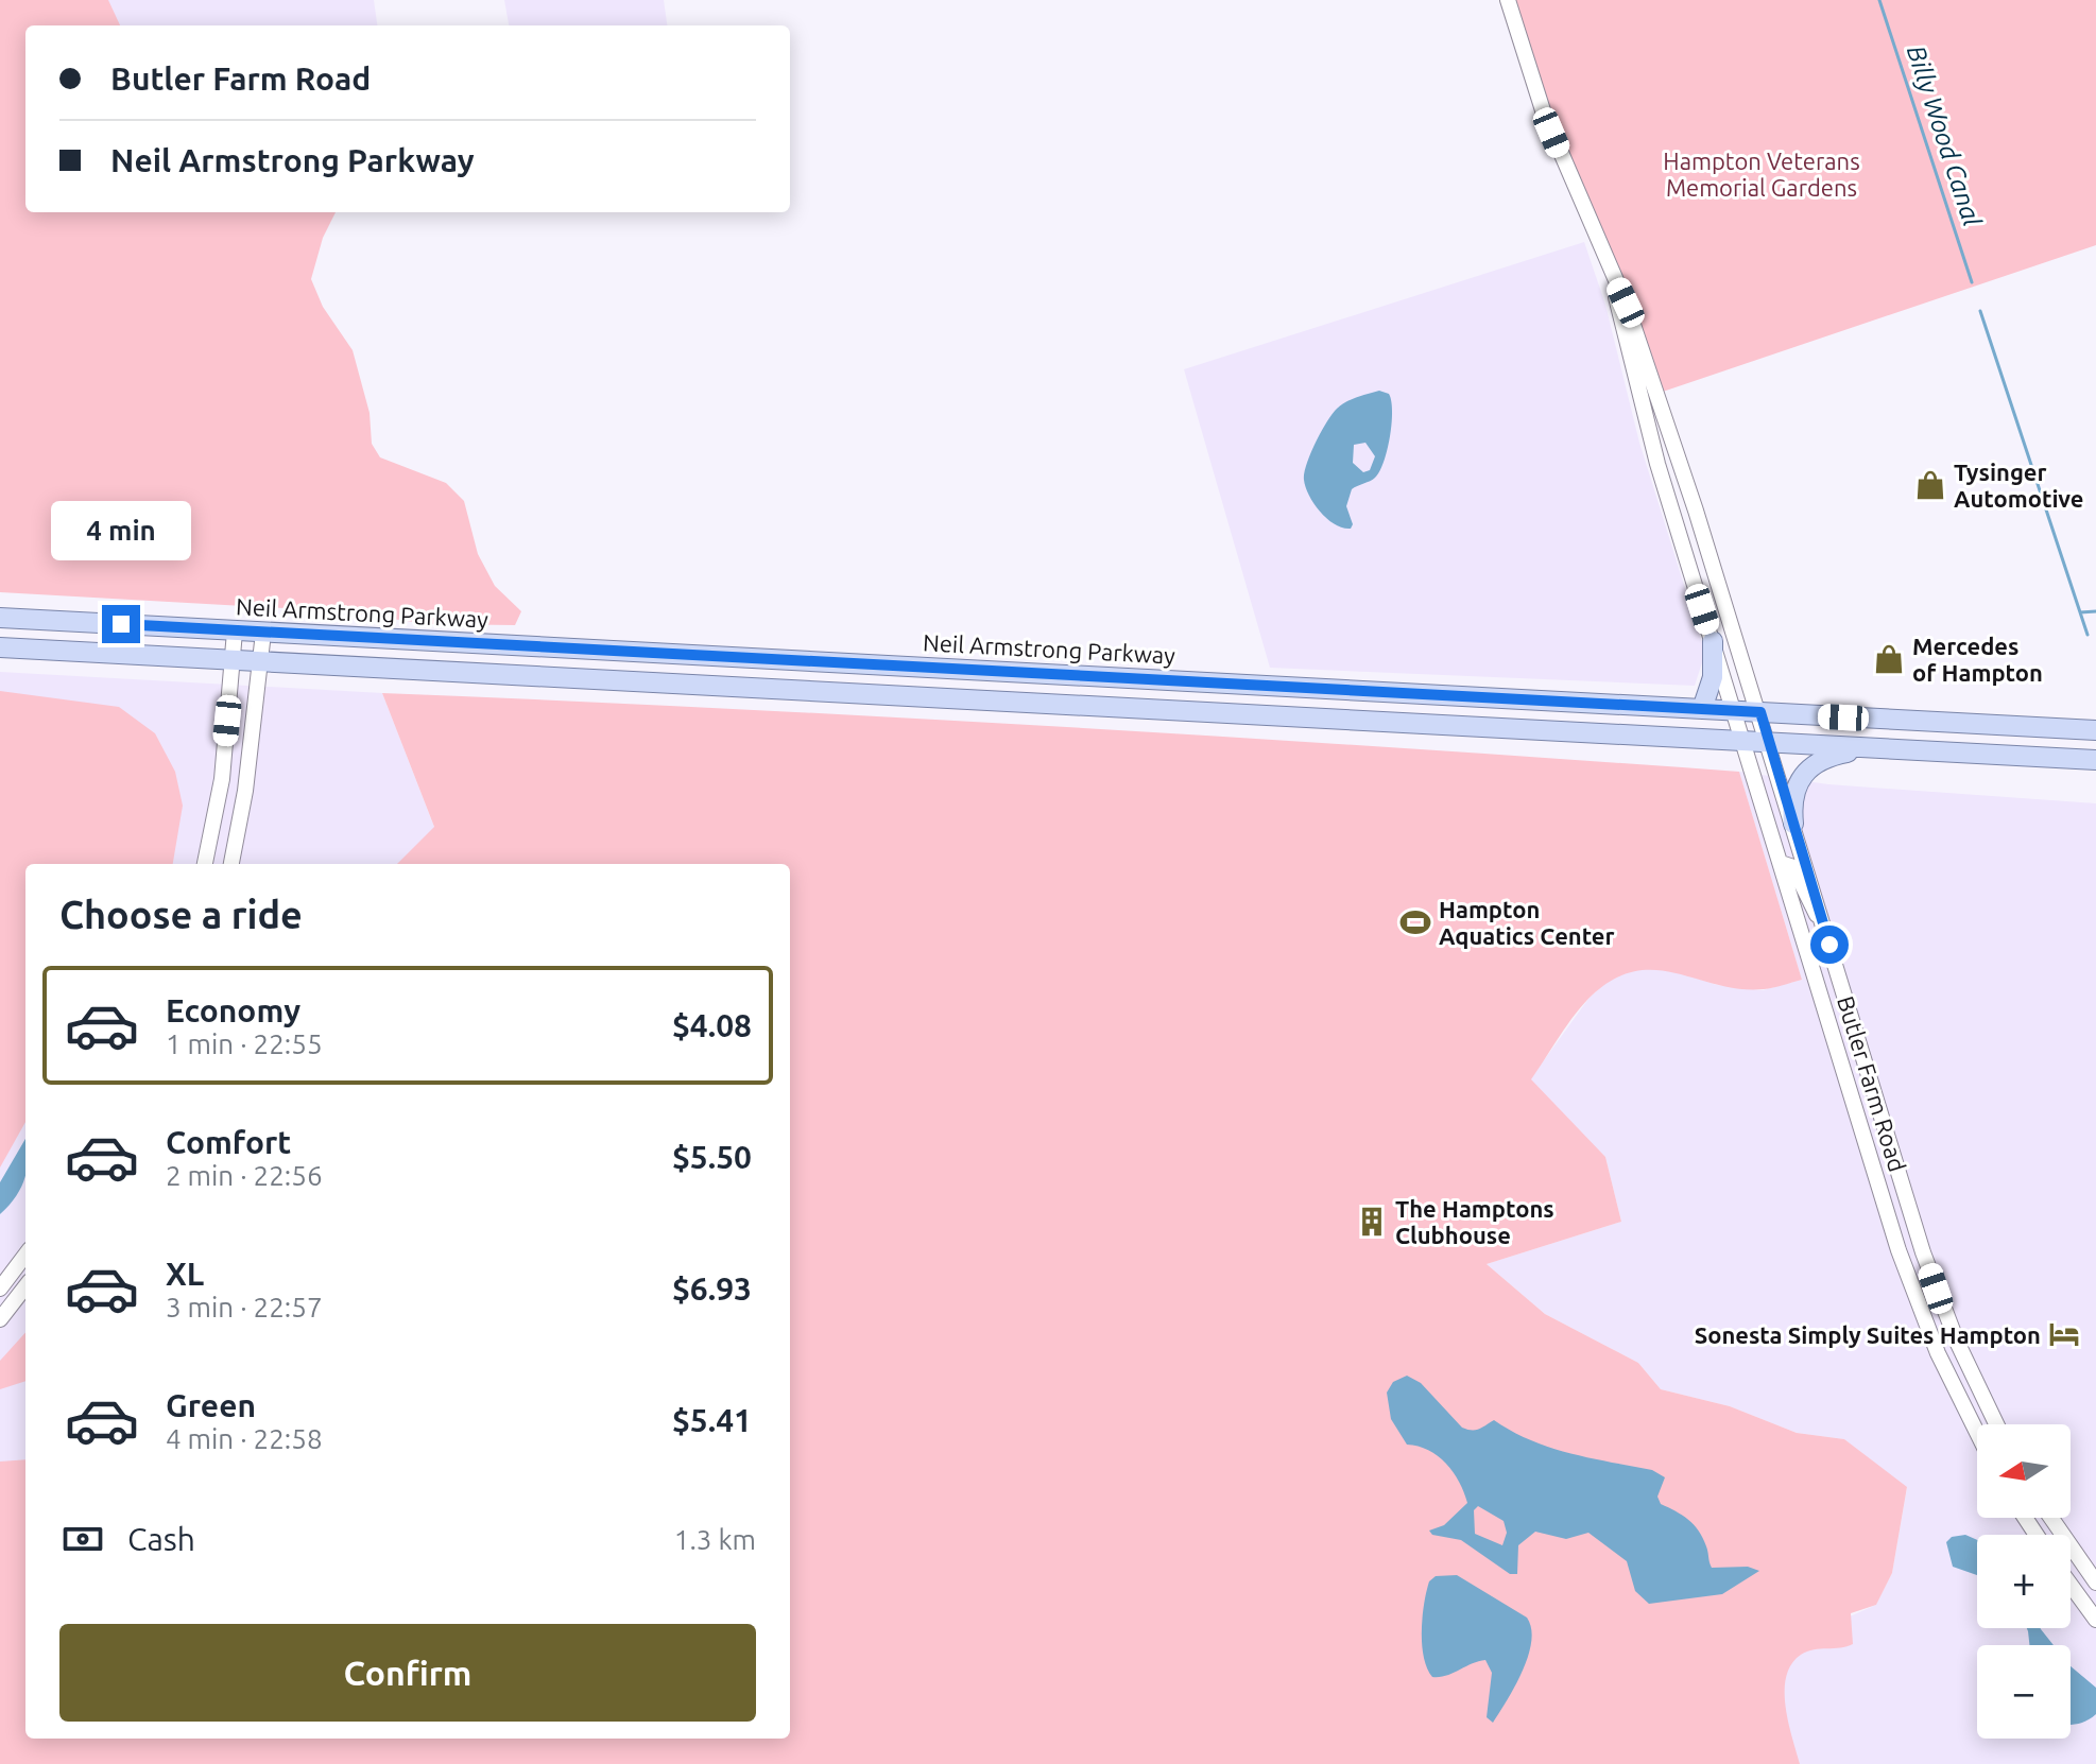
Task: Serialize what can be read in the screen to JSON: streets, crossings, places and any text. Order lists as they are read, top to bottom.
{
  "streets": {
    "main road": ["Neil Armstrong Parkway"],
    "street": ["Butler Farm Road"]
  },
  "crossings": [
    ["Neil Armstrong Parkway", "Butler Farm Road"]
  ],
  "water": ["Billy Wood Canal"],
  "parks": ["Hampton Veterans Memorial Gardens"],
  "places": {
    "shop": ["Tysinger Automotive", "Mercedes of Hampton"],
    "sports": ["Hampton Aquatics Center"],
    "building": ["The Hamptons Clubhouse"],
    "hotel": ["Sonesta Simply Suites Hampton"]
  },
  "north": "left",
  "page": {
    "banner": ["Butler Farm Road", "Neil Armstrong Parkway"],
    "bubble": "4 min",
    "heading": "Choose a ride",
    "list": [
      {
        "name": "Economy",
        "note": "1 min · 22:55",
        "value": "$4.08"
      },
      {
        "name": "Comfort",
        "note": "2 min · 22:56",
        "value": "$5.50"
      },
      {
        "name": "XL",
        "note": "3 min · 22:57",
        "value": "$6.93"
      },
      {
        "name": "Green",
        "note": "4 min · 22:58",
        "value": "$5.41"
      }
    ],
    "map_buttons": ["+", "−"],
    "pay": ["Cash", "1.3 km"],
    "buttons": "Confirm"
  }
}
